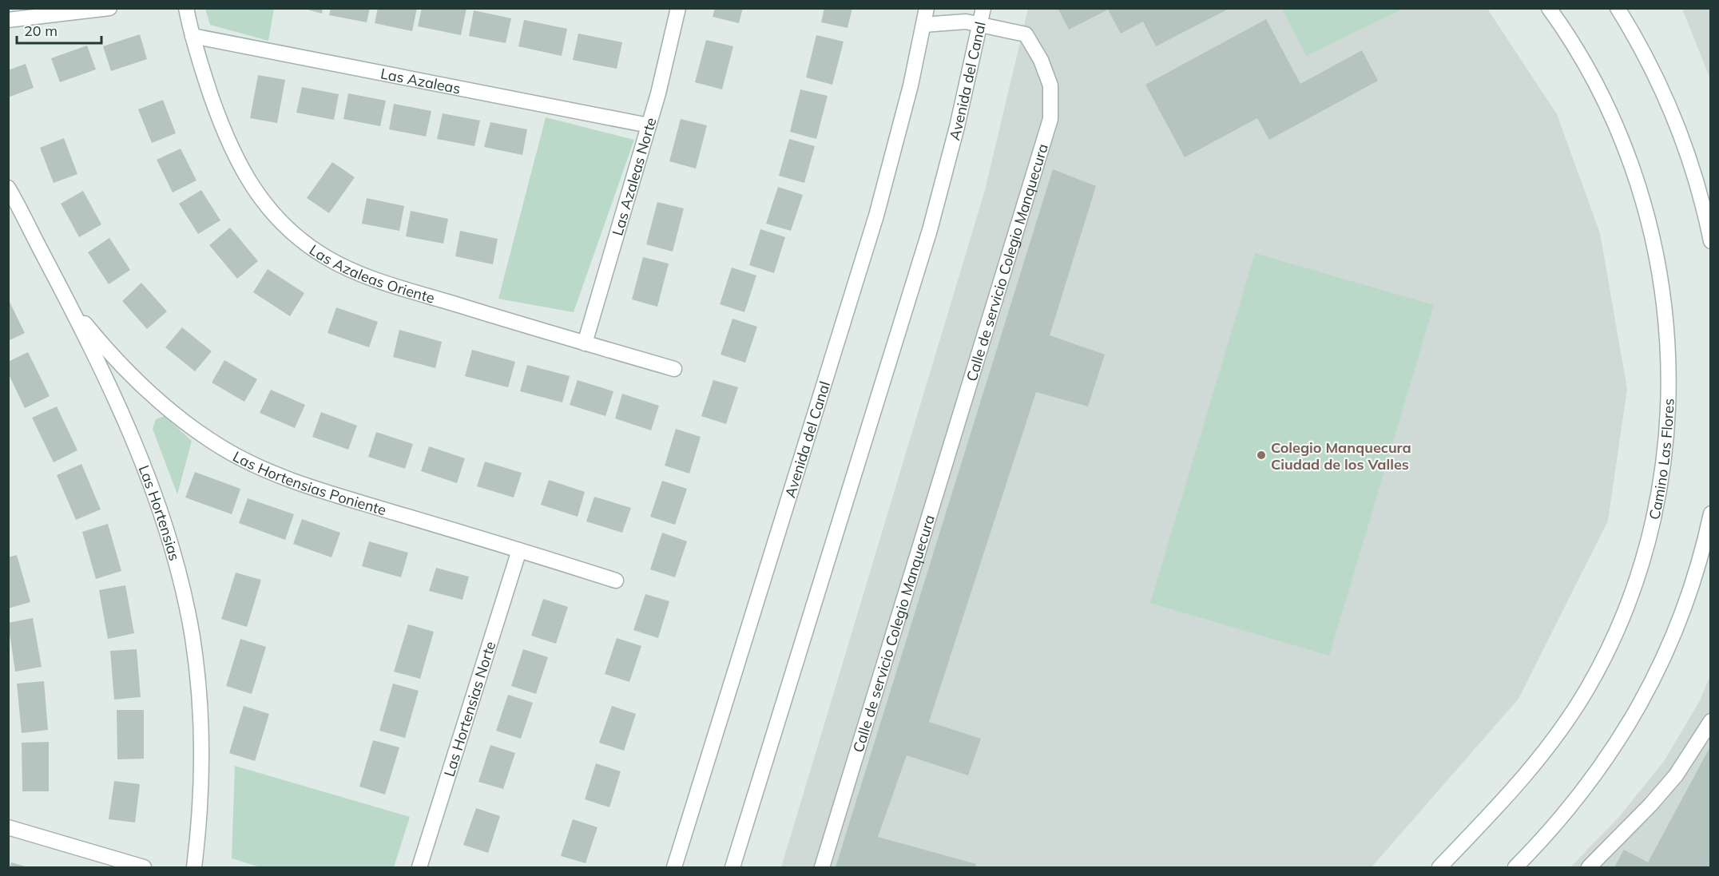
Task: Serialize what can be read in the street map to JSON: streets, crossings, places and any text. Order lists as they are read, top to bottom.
{
  "streets": {
    "street": [
      "Las Azaleas",
      "Avenida del Canal",
      "Las Azaleas Norte",
      "Calle de servicio Colegio Manquecura",
      "Las Azaleas Oriente",
      "Camino Las Flores",
      "Las Hortensias Poniente",
      "Las Hortensias",
      "Las Hortensias Norte"
    ]
  },
  "crossings": [
    ["Las Azaleas", "Las Azaleas Norte"],
    ["Las Azaleas", "Las Azaleas Oriente"],
    ["Avenida del Canal", "Calle de servicio Colegio Manquecura"],
    ["Las Azaleas Norte", "Las Azaleas Oriente"],
    ["Las Hortensias Poniente", "Las Hortensias"],
    ["Las Hortensias Poniente", "Las Hortensias Norte"]
  ],
  "places": ["Colegio Manquecura Ciudad de los Valles"],
  "scale_bar": "20 m"
}
